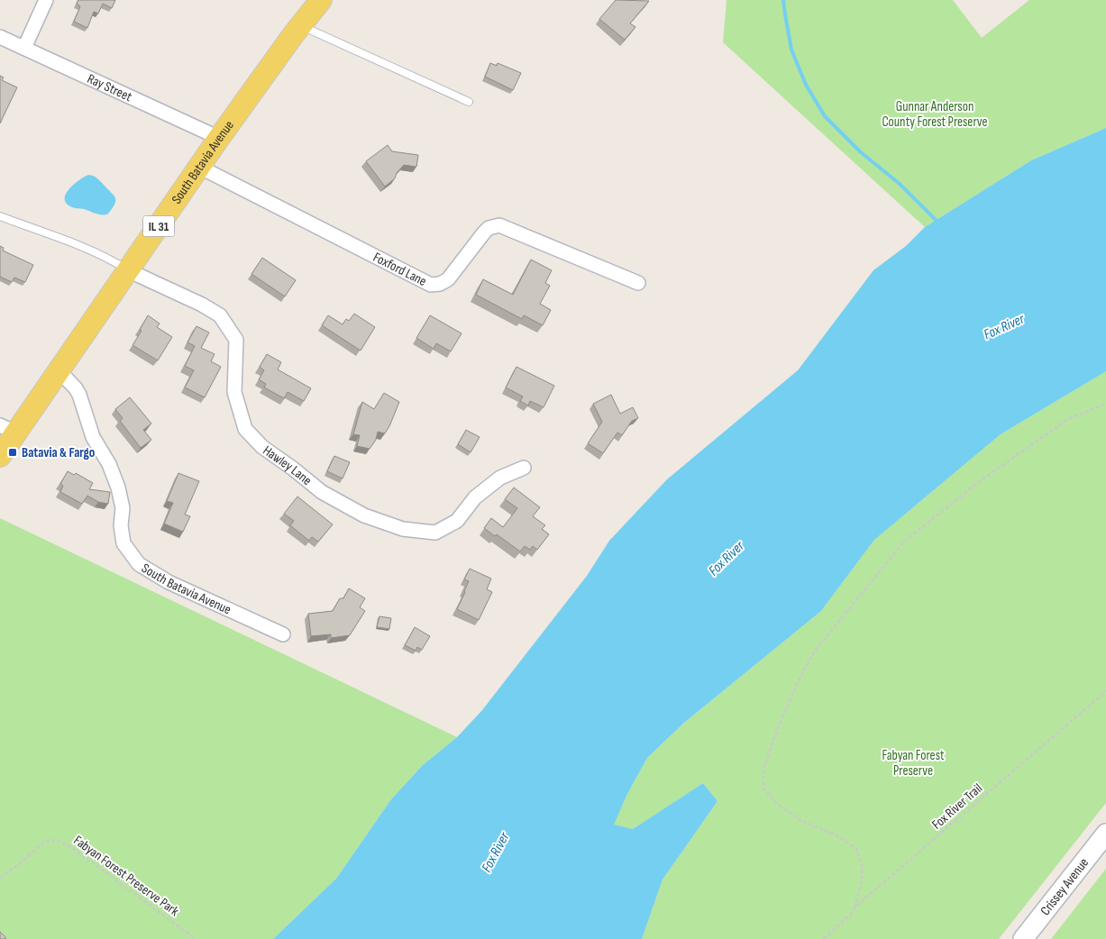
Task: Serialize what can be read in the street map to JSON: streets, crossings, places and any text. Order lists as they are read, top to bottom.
{
  "streets": {
    "main road": ["South Batavia Avenue", "IL 31", "Crissey Avenue"],
    "street": ["Ray Street", "Foxford Lane", "Hawley Lane"],
    "path": ["Fox River Trail", "Fabyan Forest Preserve Park"]
  },
  "crossings": [
    ["Ray Street", "South Batavia Avenue"],
    ["South Batavia Avenue", "Foxford Lane"],
    ["South Batavia Avenue", "Hawley Lane"]
  ],
  "water": ["Fox River"],
  "parks": ["Gunnar Anderson County Forest Preserve", "Fabyan Forest Preserve"],
  "places": {
    "transit": ["Batavia & Fargo"]
  }
}
